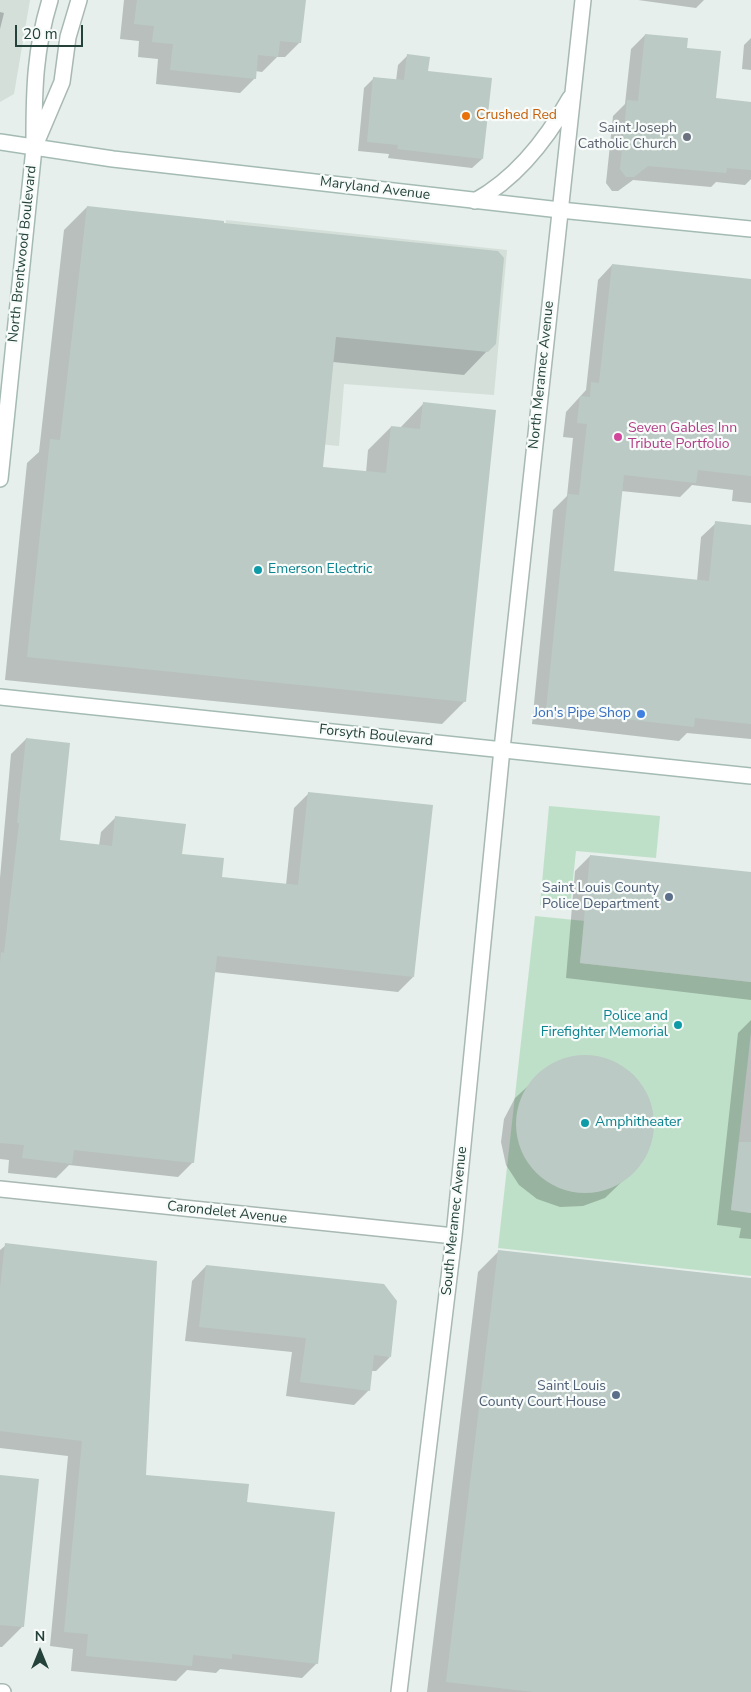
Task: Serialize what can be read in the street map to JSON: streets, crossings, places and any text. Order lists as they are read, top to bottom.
{
  "streets": {
    "street": [
      "Maryland Avenue",
      "North Brentwood Boulevard",
      "North Meramec Avenue",
      "Forsyth Boulevard",
      "Carondelet Avenue",
      "South Meramec Avenue"
    ]
  },
  "crossings": [
    ["Maryland Avenue", "North Brentwood Boulevard"],
    ["Maryland Avenue", "North Meramec Avenue"],
    ["North Meramec Avenue", "Forsyth Boulevard"],
    ["North Meramec Avenue", "South Meramec Avenue"],
    ["Forsyth Boulevard", "South Meramec Avenue"],
    ["Carondelet Avenue", "South Meramec Avenue"]
  ],
  "places": [
    "Crushed Red",
    "Saint Joseph Catholic Church",
    "Seven Gables Inn Tribute Portfolio",
    "Emerson Electric",
    "Jon's Pipe Shop",
    "Saint Louis County Police Department",
    "Police and Firefighter Memorial",
    "Amphitheater",
    "Saint Louis County Court House"
  ],
  "scale_bar": "20 m",
  "north": "top"
}
